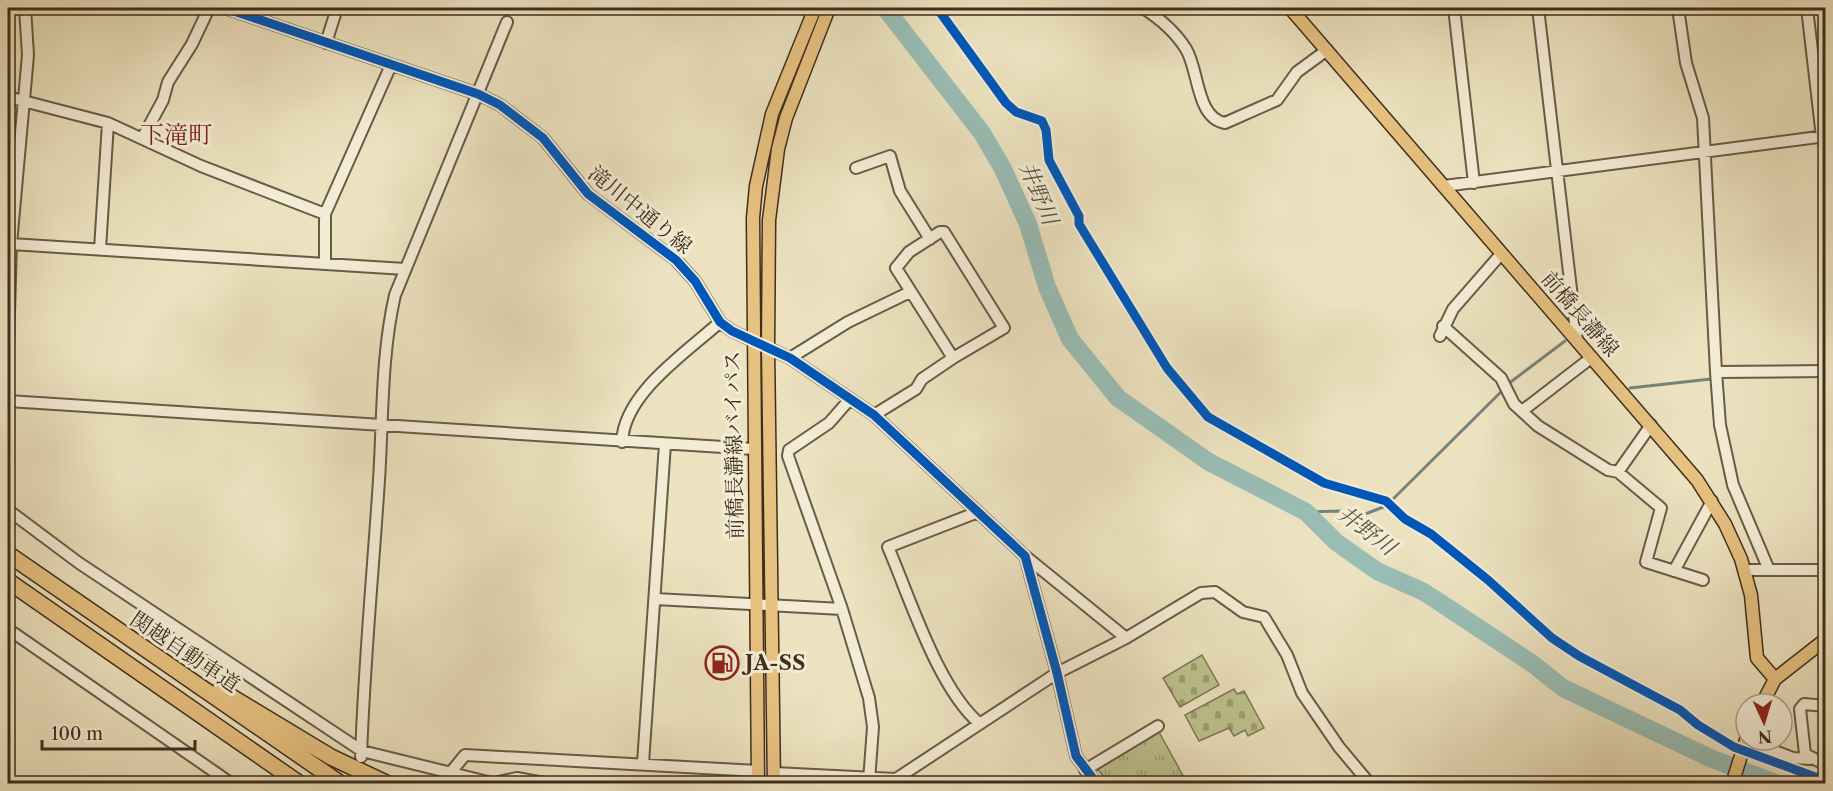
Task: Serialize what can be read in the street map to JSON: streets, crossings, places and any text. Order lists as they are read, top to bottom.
{
  "streets": {
    "highway": ["関越自動車道"],
    "main road": ["前橋長瀞線", "前橋長瀞線バイパス"],
    "street": ["滝川中通り線"]
  },
  "districts": ["下滝町"],
  "water": ["井野川"],
  "places": {
    "fuel station": ["JA-SS"]
  },
  "scale_bar": "100 m",
  "north": "bottom"
}
